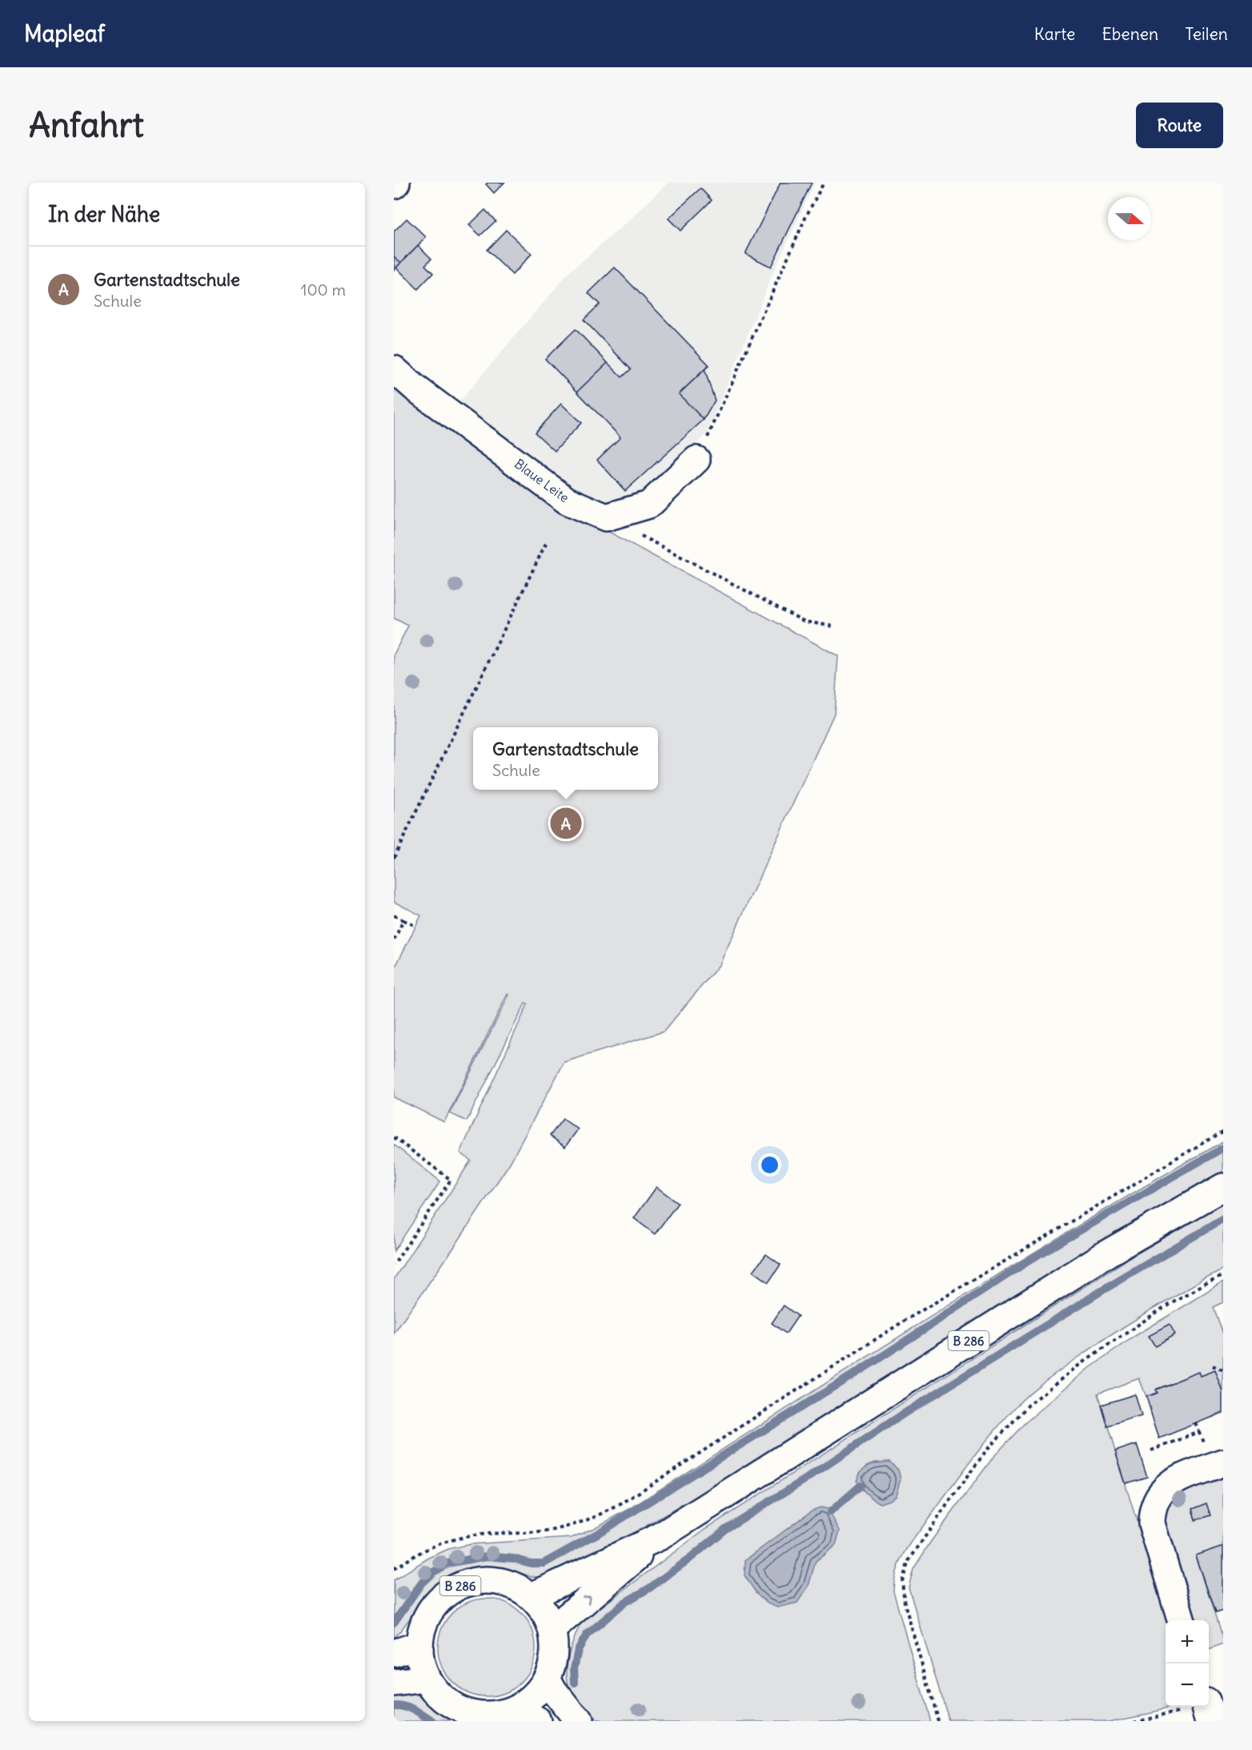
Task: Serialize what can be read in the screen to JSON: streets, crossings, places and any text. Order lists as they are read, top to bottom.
{
  "streets": {
    "main road": ["Blaue Leite", "B 286"]
  },
  "north": "right",
  "page": {
    "header": "Mapleaf",
    "nav": ["Karte", "Ebenen", "Teilen"],
    "buttons": "Route",
    "title": "Anfahrt",
    "heading": "In der Nähe",
    "list": [
      {
        "mark": "A",
        "name": "Gartenstadtschule",
        "note": "Schule",
        "value": "100 m"
      }
    ],
    "popup": ["Gartenstadtschule", "Schule"],
    "pins": "A",
    "map_buttons": ["+", "−"]
  }
}
